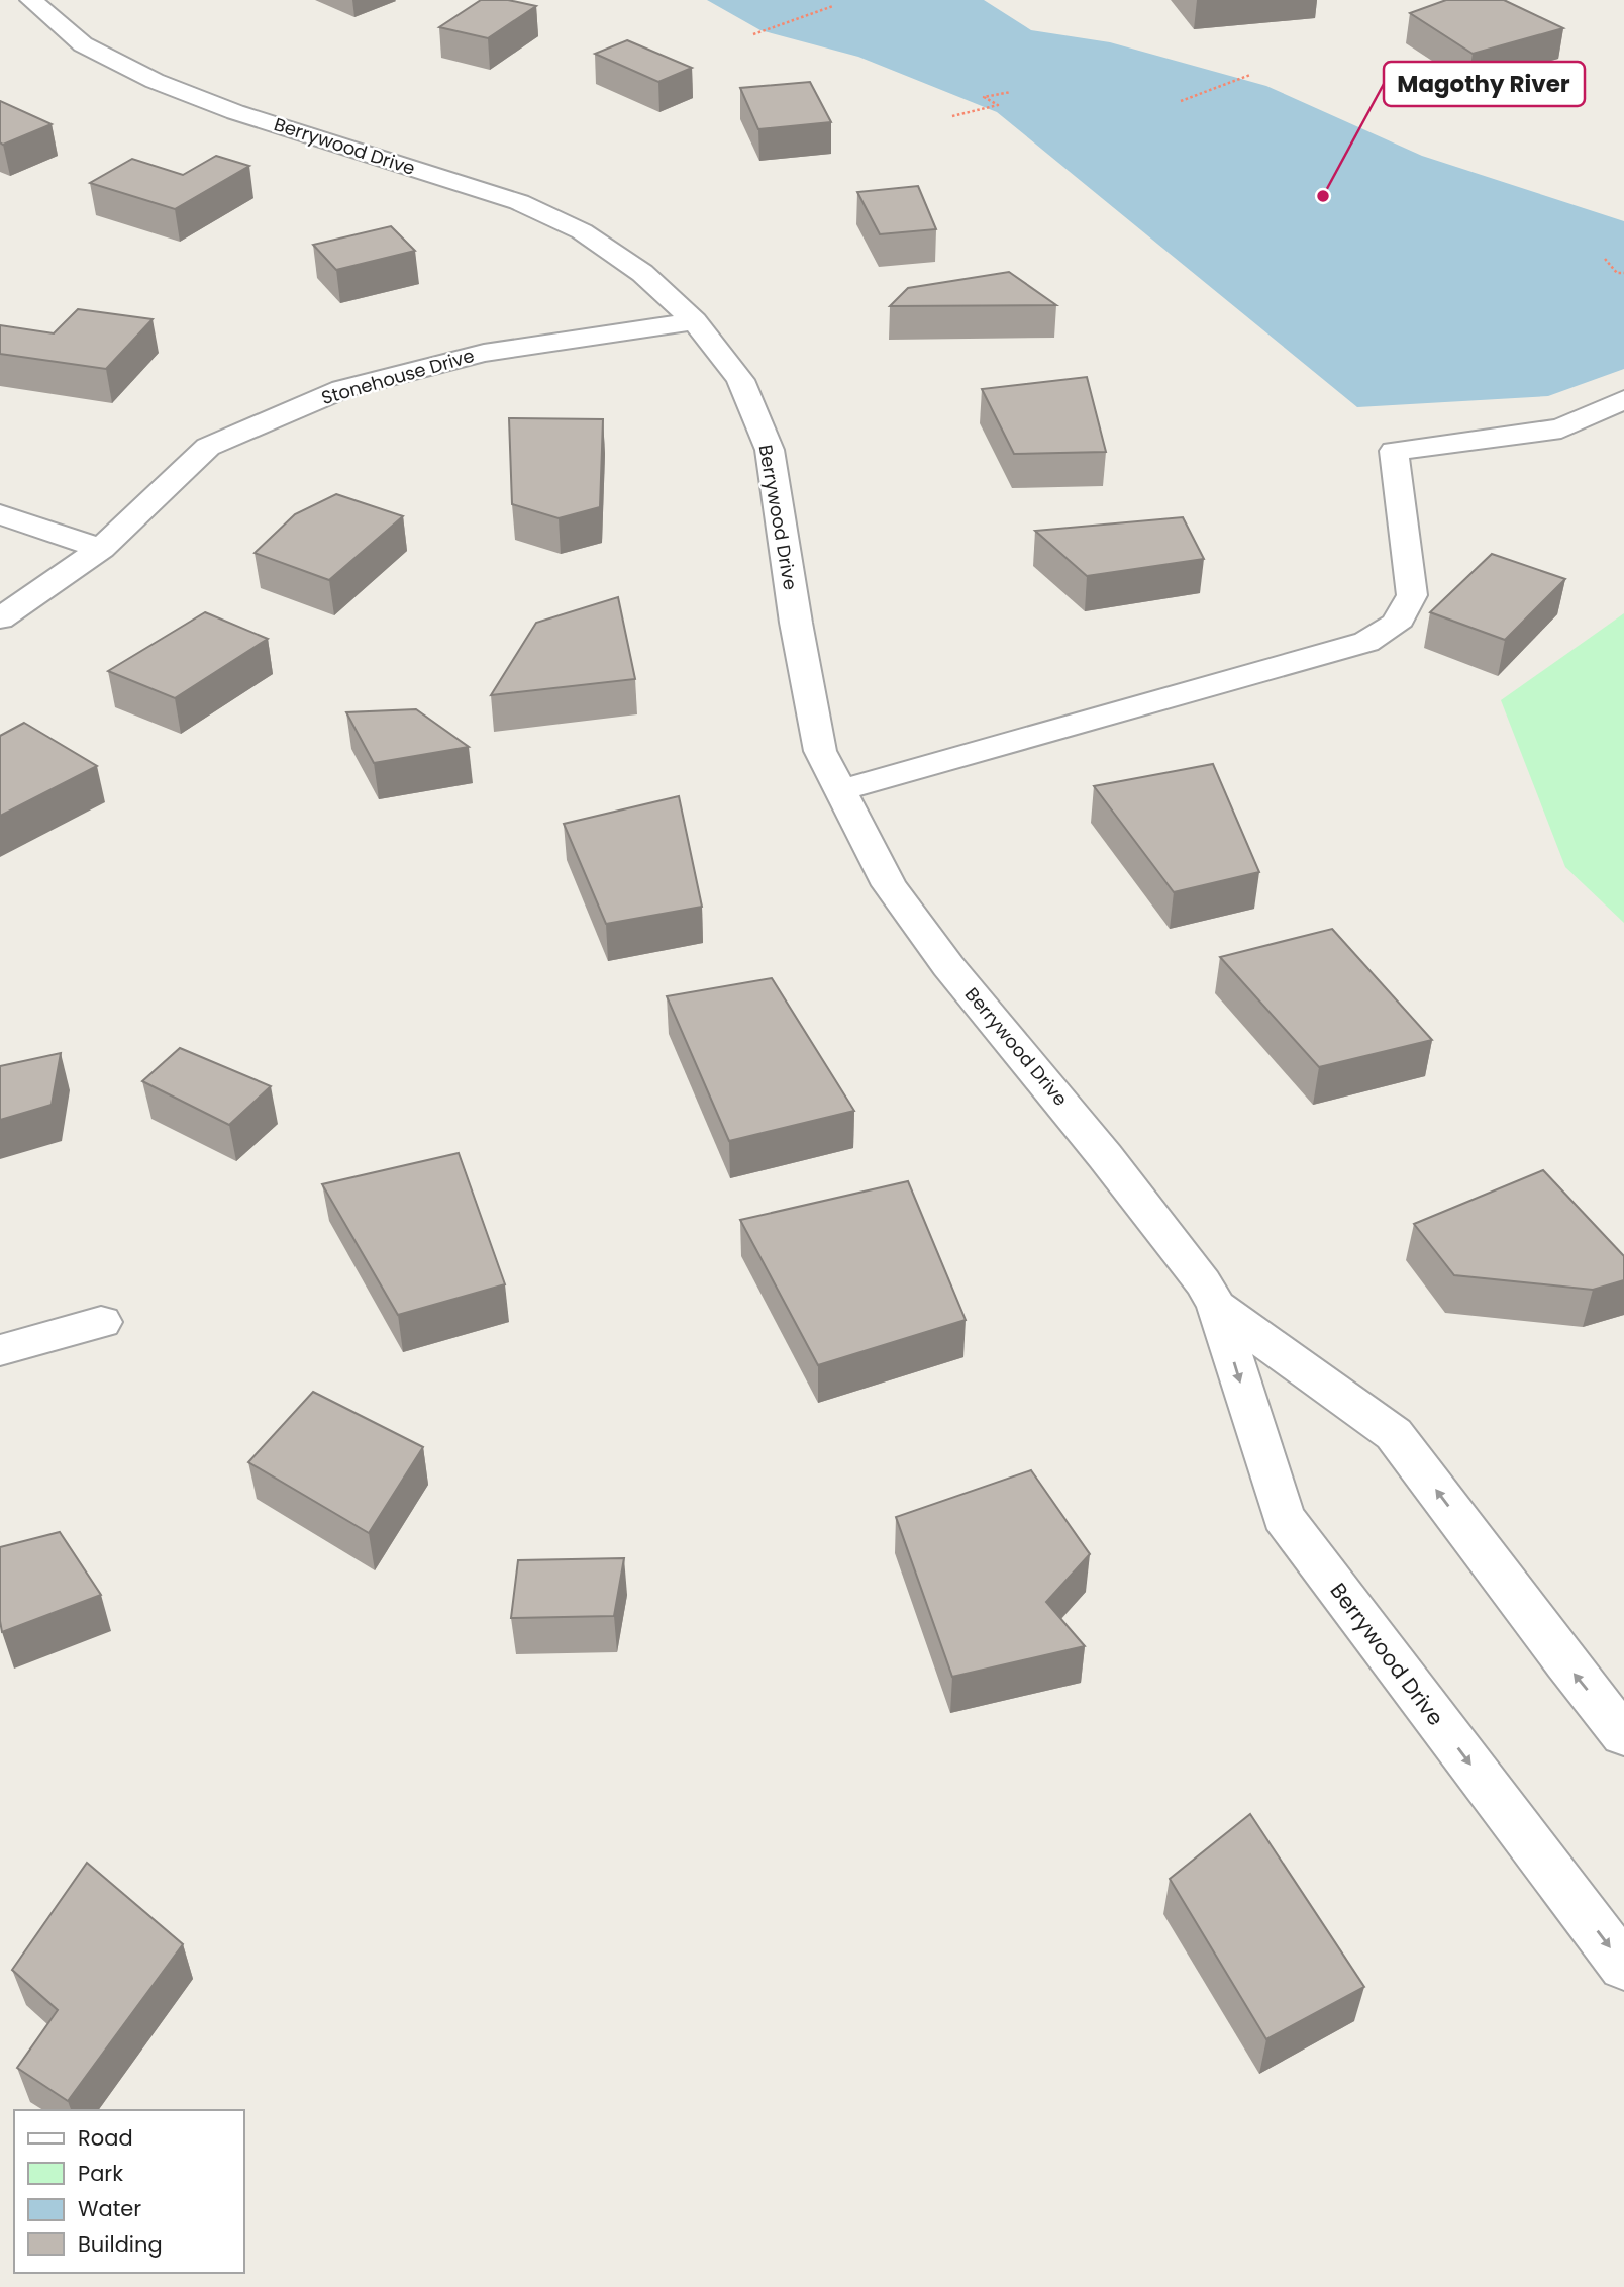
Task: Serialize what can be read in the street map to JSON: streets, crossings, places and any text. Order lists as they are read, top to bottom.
{
  "streets": {
    "street": ["Berrywood Drive", "Stonehouse Drive"]
  },
  "crossings": [
    ["Berrywood Drive", "Stonehouse Drive"]
  ],
  "places": ["Magothy River"],
  "legend": [
    "Road",
    "Park",
    "Water",
    "Building"
  ]
}
